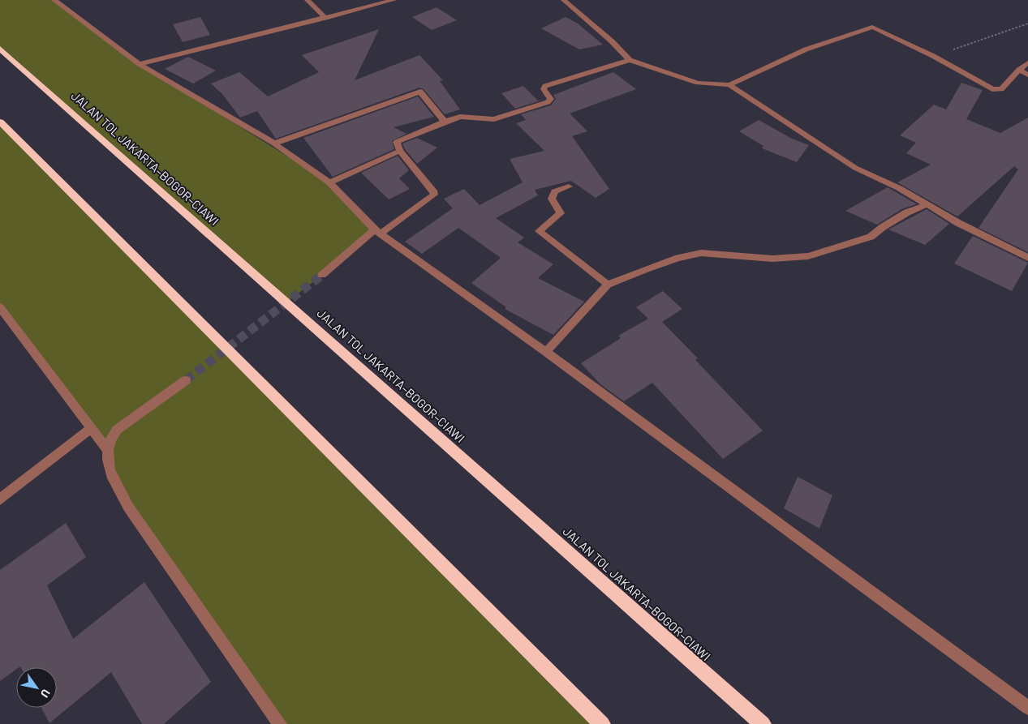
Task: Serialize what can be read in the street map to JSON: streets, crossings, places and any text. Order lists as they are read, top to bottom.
{
  "streets": {
    "highway": ["JALAN TOL JAKARTA–BOGOR–CIAWI"]
  },
  "north": "bottom right"
}
